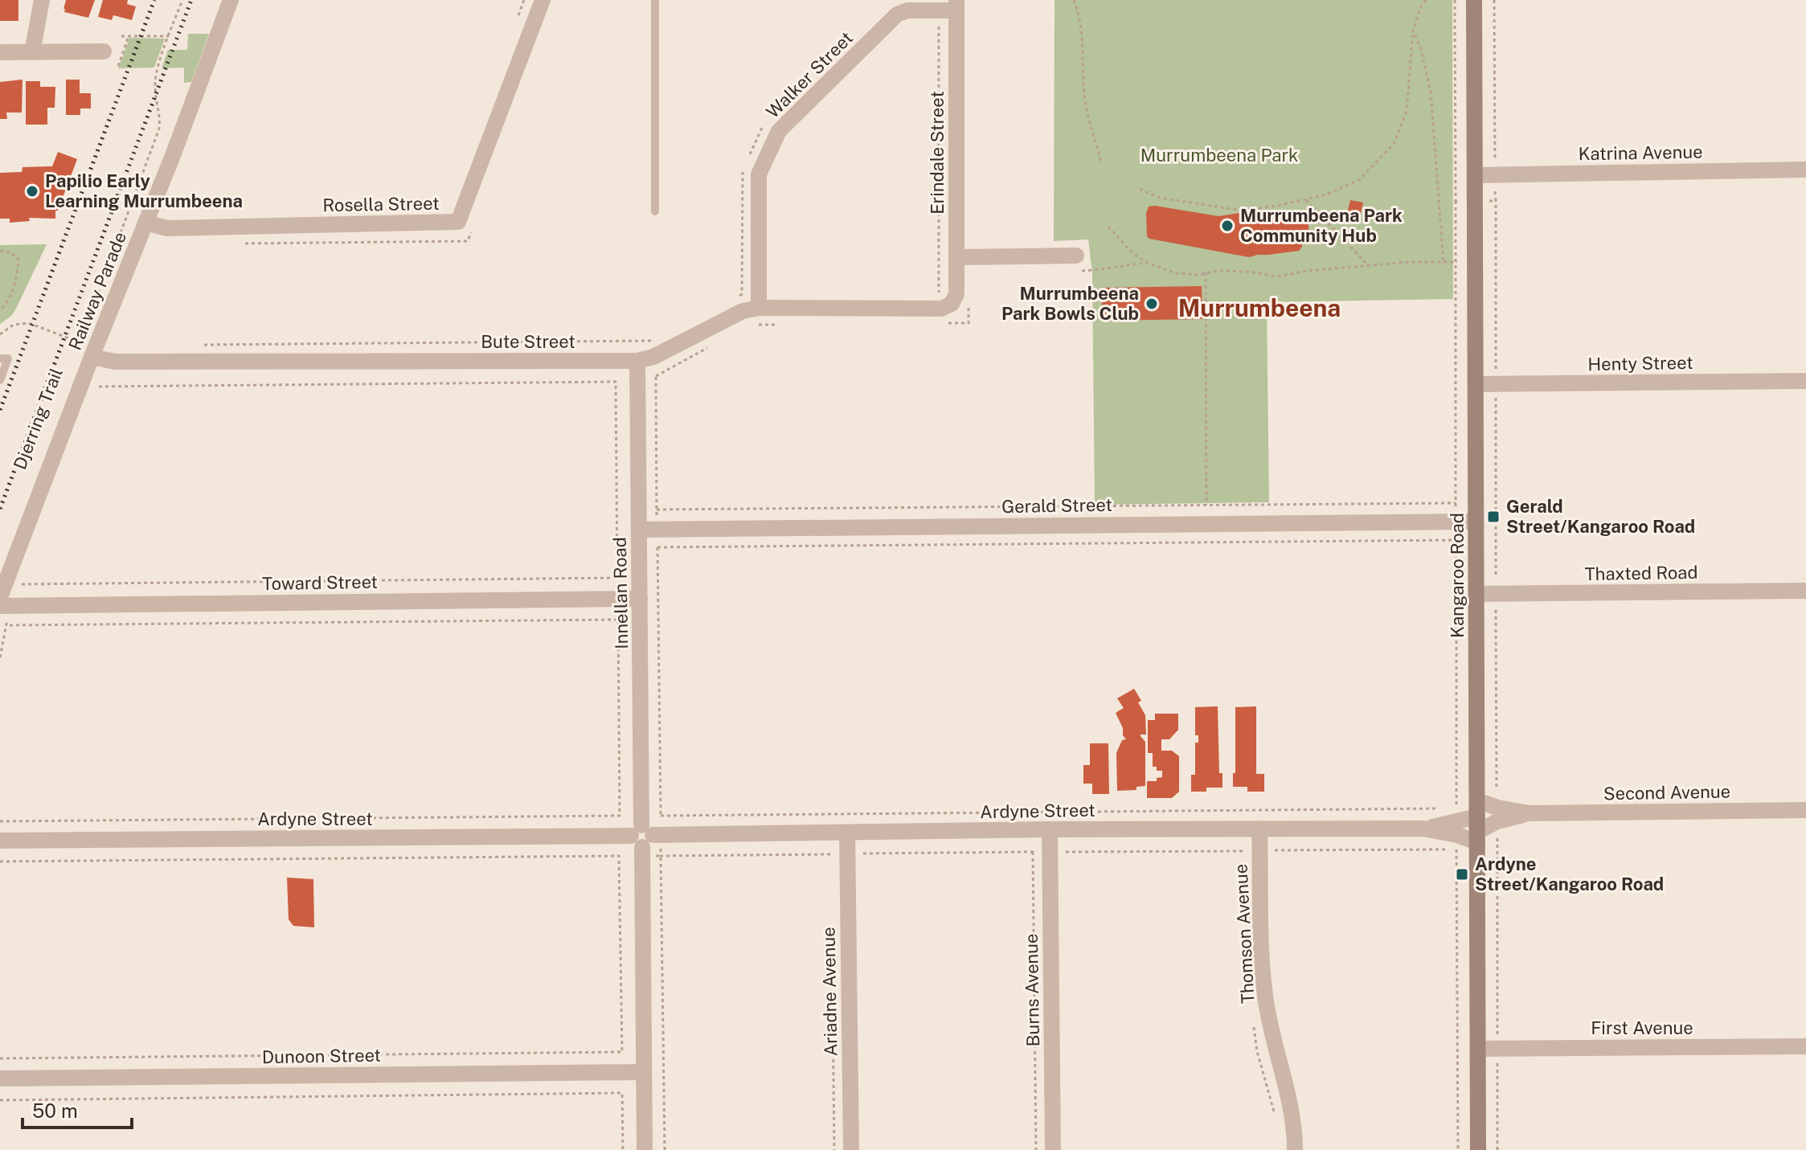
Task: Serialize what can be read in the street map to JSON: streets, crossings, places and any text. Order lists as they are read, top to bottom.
{
  "streets": {
    "street": [
      "Walker Street",
      "Erindale Street",
      "Katrina Avenue",
      "Rosella Street",
      "Railway Parade",
      "Bute Street",
      "Henty Street",
      "Gerald Street",
      "Thaxted Road",
      "Kangaroo Road",
      "Toward Street",
      "Innellan Road",
      "Second Avenue",
      "Ardyne Street",
      "Thomson Avenue",
      "Burns Avenue",
      "Ariadne Avenue",
      "First Avenue",
      "Dunoon Street"
    ]
  },
  "crossings": [
    ["Walker Street", "Erindale Street"],
    ["Walker Street", "Bute Street"],
    ["Erindale Street", "Bute Street"],
    ["Katrina Avenue", "Kangaroo Road"],
    ["Rosella Street", "Railway Parade"],
    ["Railway Parade", "Bute Street"],
    ["Bute Street", "Innellan Road"],
    ["Henty Street", "Kangaroo Road"],
    ["Gerald Street", "Kangaroo Road"],
    ["Gerald Street", "Innellan Road"],
    ["Thaxted Road", "Kangaroo Road"],
    ["Kangaroo Road", "Second Avenue"],
    ["Kangaroo Road", "Ardyne Street"],
    ["Kangaroo Road", "First Avenue"],
    ["Toward Street", "Innellan Road"],
    ["Innellan Road", "Ardyne Street"],
    ["Innellan Road", "Dunoon Street"],
    ["Second Avenue", "Ardyne Street"],
    ["Ardyne Street", "Thomson Avenue"],
    ["Ardyne Street", "Burns Avenue"],
    ["Ardyne Street", "Ariadne Avenue"]
  ],
  "districts": ["Murrumbeena"],
  "parks": ["Murrumbeena Park"],
  "places": {
    "other": ["Papilio Early Learning Murrumbeena", "Murrumbeena Park Community Hub", "Murrumbeena Park Bowls Club"],
    "transit": ["Gerald Street/Kangaroo Road", "Ardyne Street/Kangaroo Road"]
  },
  "scale_bar": "50 m"
}
